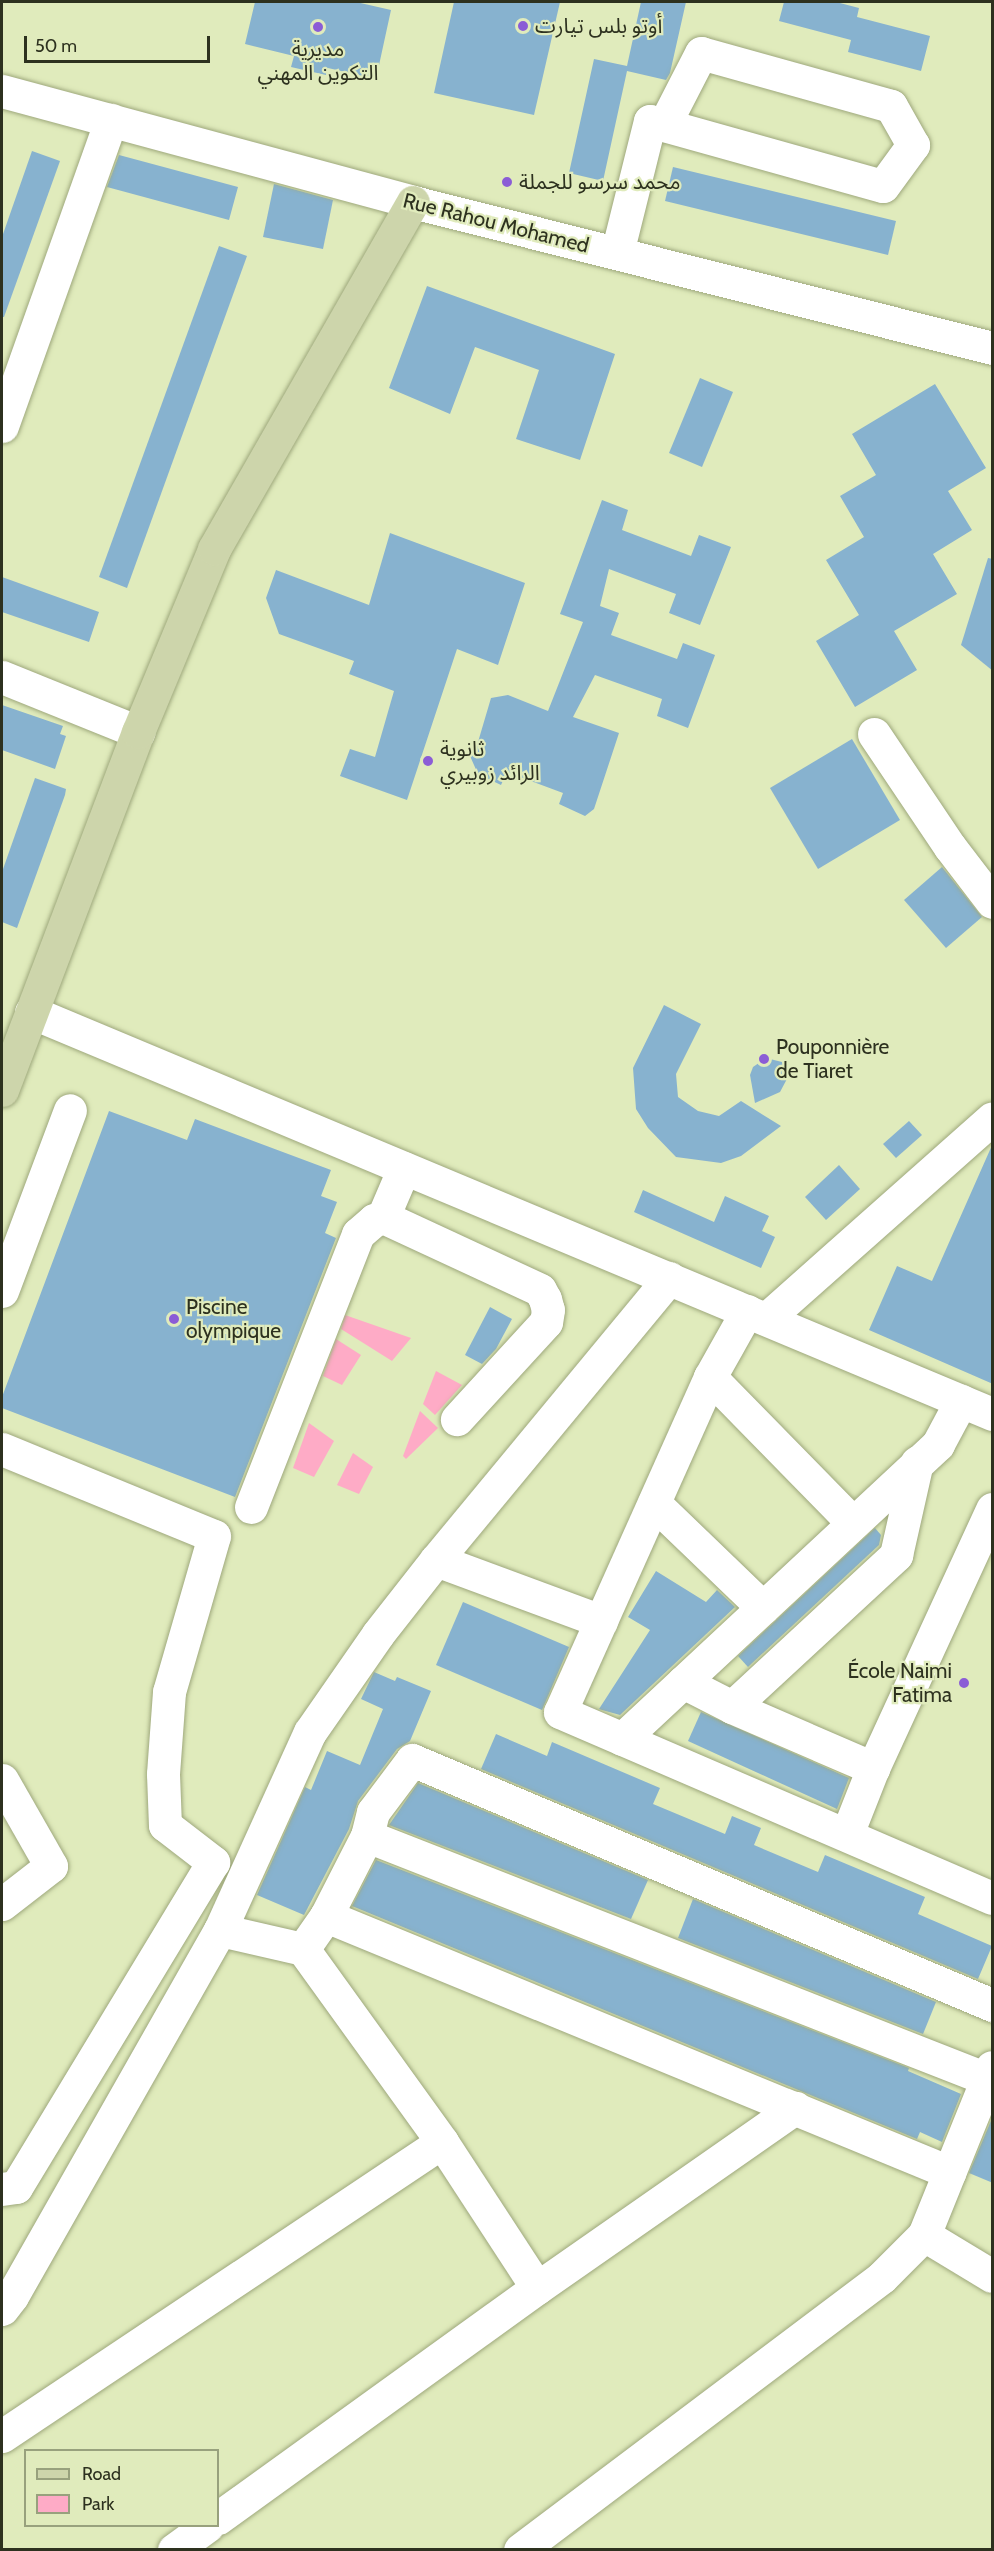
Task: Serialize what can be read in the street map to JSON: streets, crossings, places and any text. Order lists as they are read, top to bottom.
{
  "streets": {
    "street": ["Rue Rahou Mohamed"]
  },
  "places": [
    "أوتو بلس تيارت",
    "مديرية التكوين المهني",
    "محمد سرسو للجملة",
    "ثانوية الرائد زوبيري",
    "Pouponnière de Tiaret",
    "Piscine olympique",
    "École Naimi Fatima"
  ],
  "legend": ["Road", "Park"],
  "scale_bar": "50 m"
}
